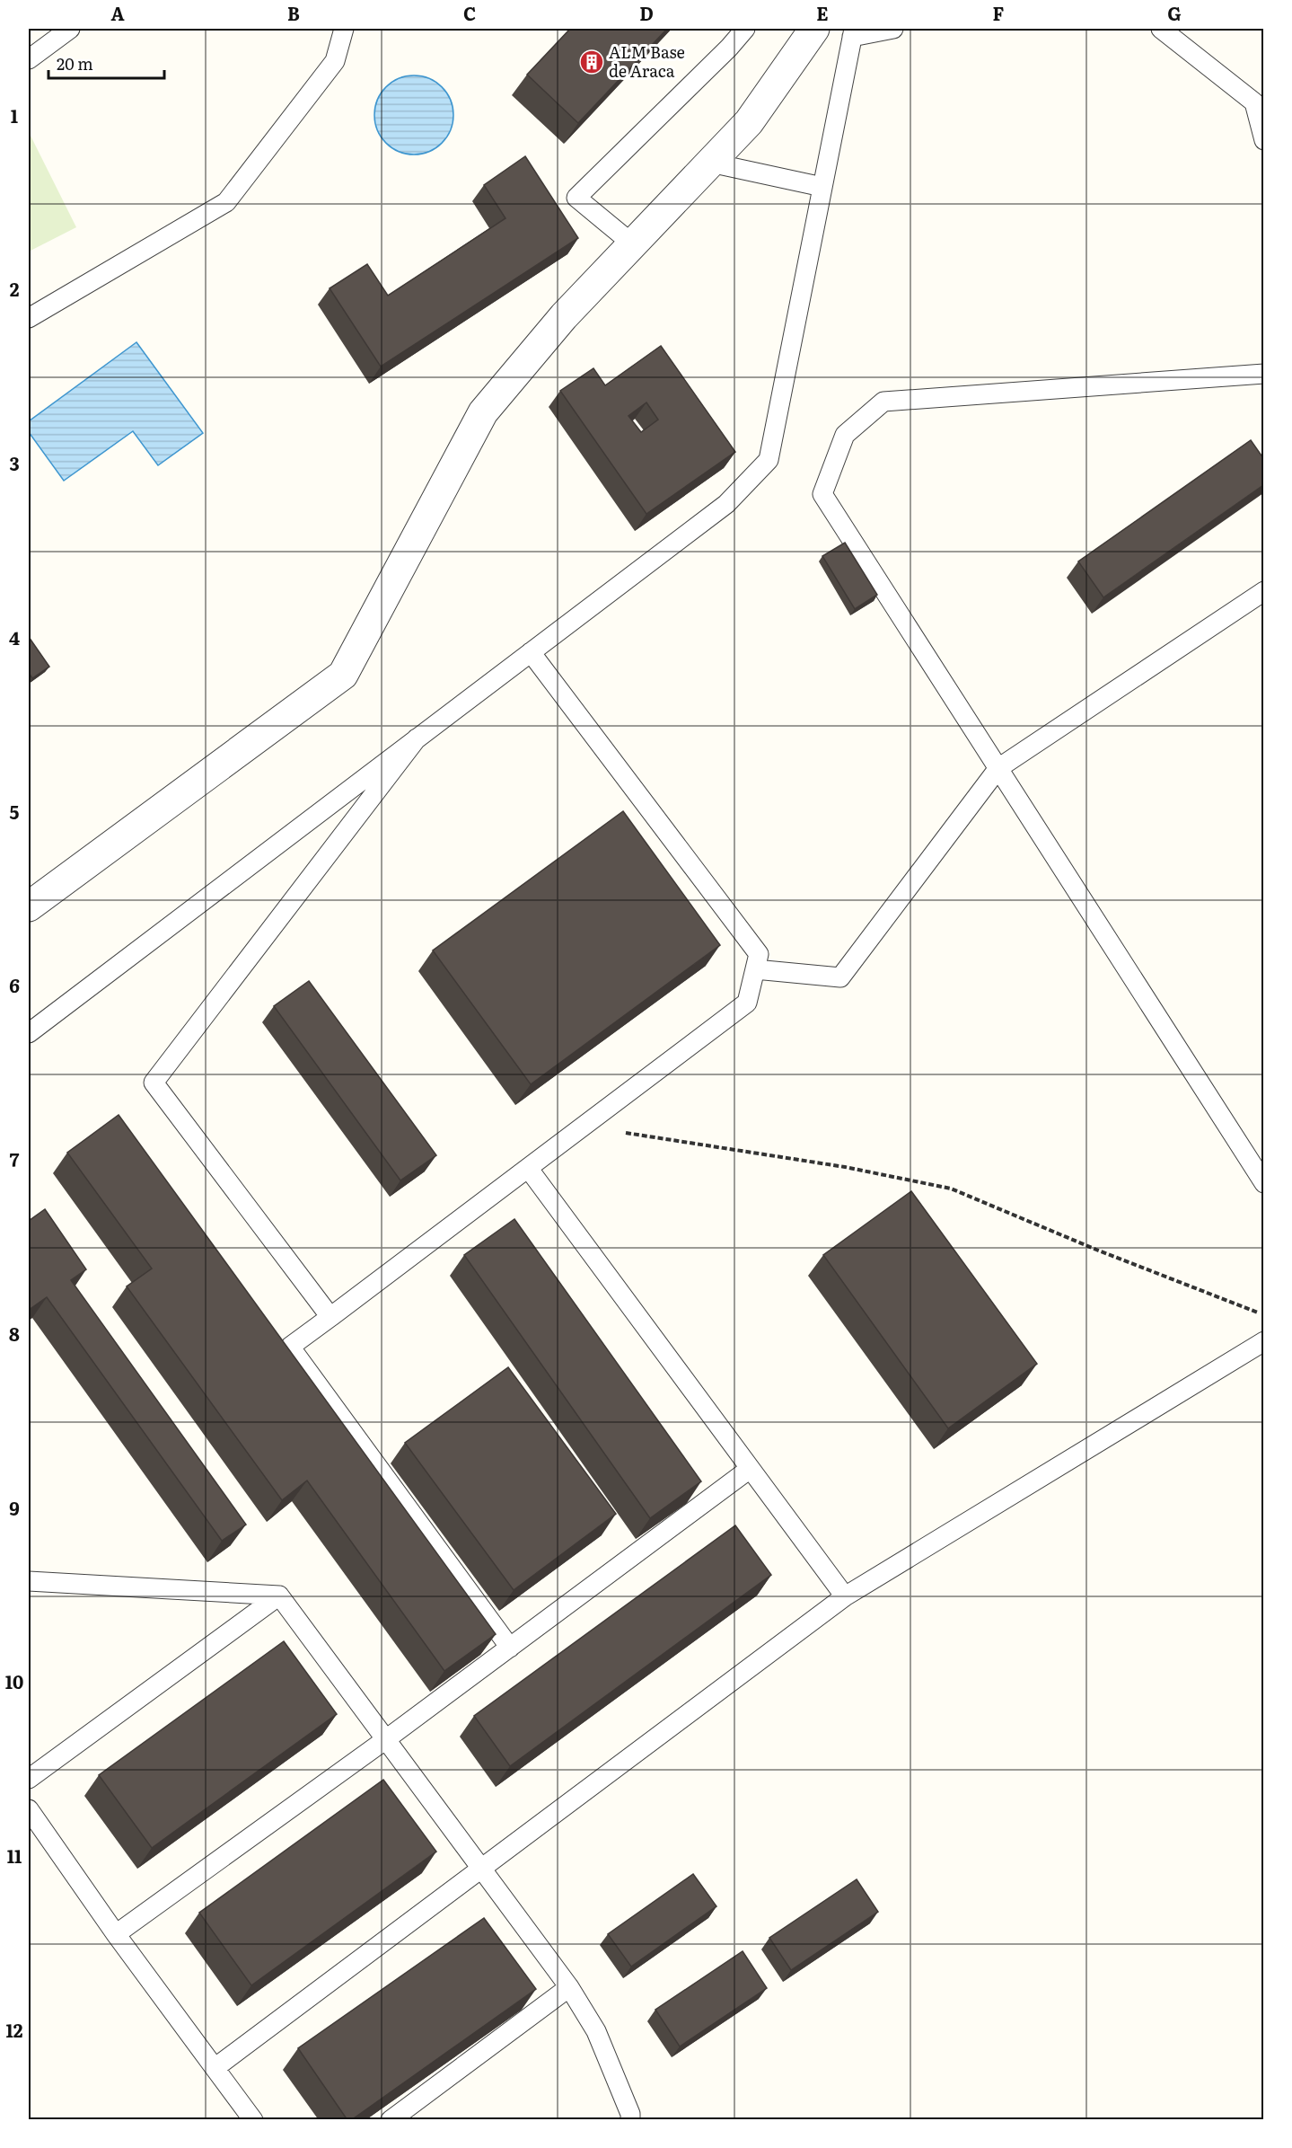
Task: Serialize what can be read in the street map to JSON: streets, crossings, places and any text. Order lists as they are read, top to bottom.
{
  "places": {
    "building": ["ALM Base de Araca"]
  },
  "scale_bar": "20 m",
  "grid": {
    "columns": [
      "A",
      "B",
      "C",
      "D",
      "E",
      "F",
      "G"
    ],
    "rows": [
      "1",
      "2",
      "3",
      "4",
      "5",
      "6",
      "7",
      "8",
      "9",
      "10",
      "11",
      "12"
    ]
  }
}
